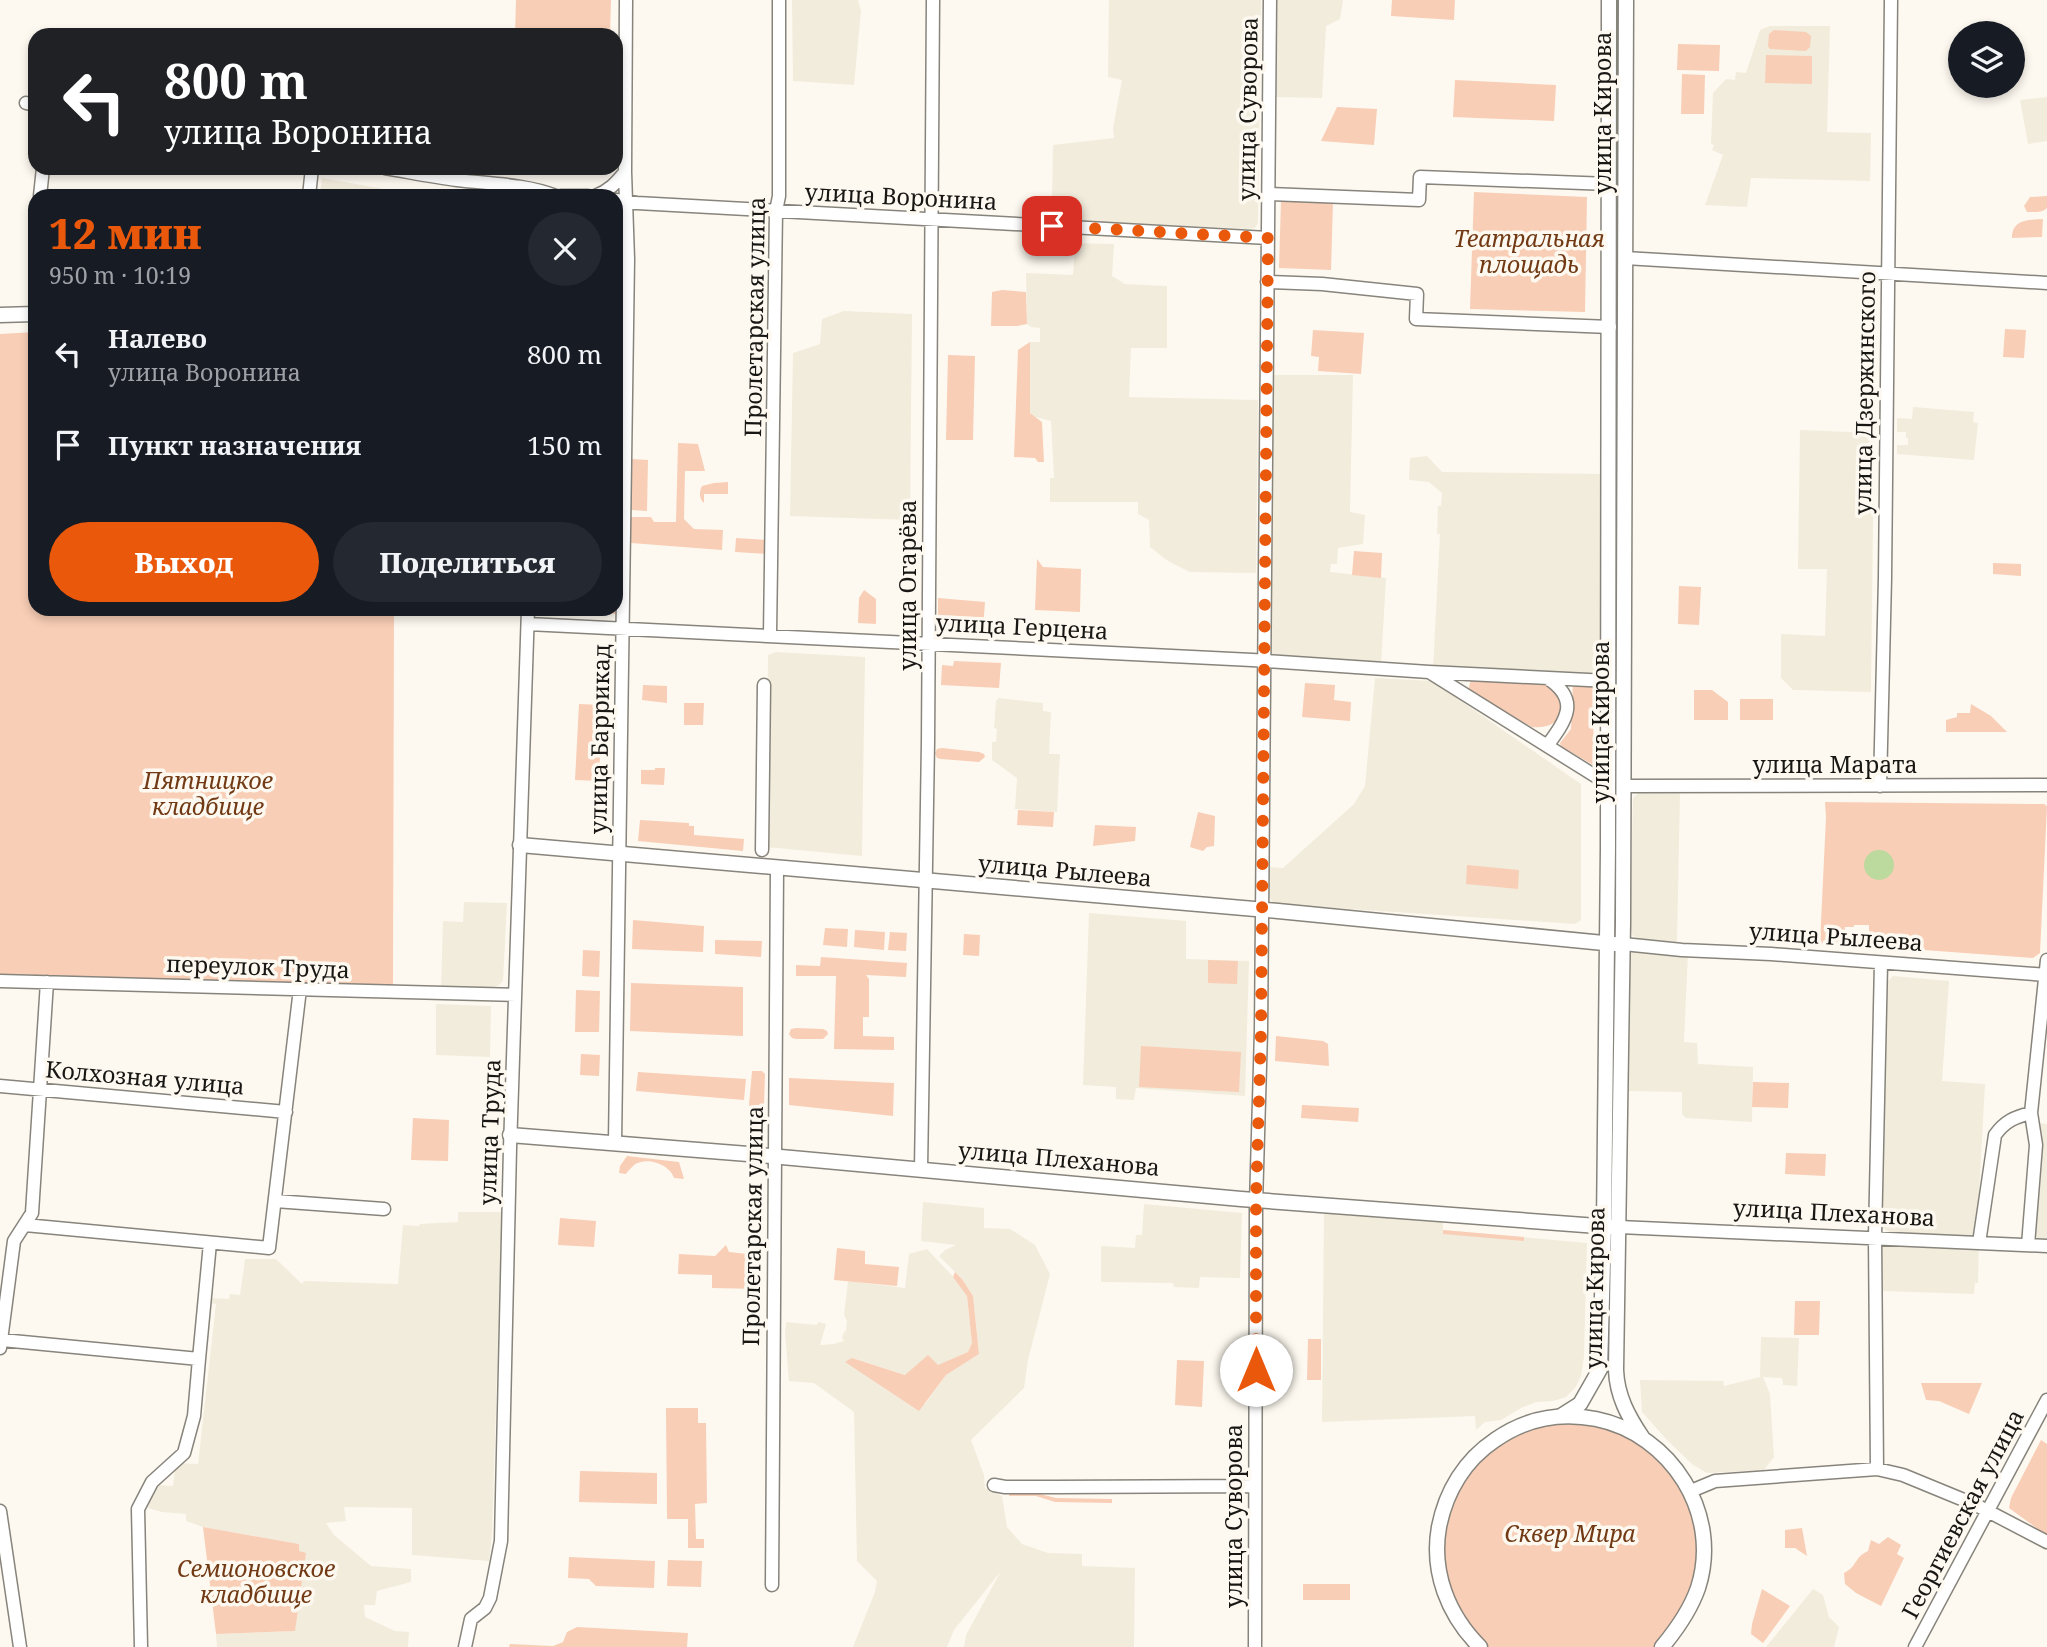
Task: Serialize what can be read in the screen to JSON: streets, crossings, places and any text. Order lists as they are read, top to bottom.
{
  "streets": {
    "main road": ["улица Кирова", "улица Рылеева", "улица Плеханова"],
    "street": [
      "улица Суворова",
      "улица Воронина",
      "Пролетарская улица",
      "улица Дзержинского",
      "улица Огарёва",
      "улица Герцена",
      "улица Баррикад",
      "улица Марата",
      "переулок Труда",
      "Колхозная улица",
      "улица Труда",
      "Георгиевская улица"
    ]
  },
  "crossings": [
    ["улица Суворова", "улица Воронина"],
    ["улица Суворова", "улица Герцена"],
    ["улица Суворова", "улица Рылеева"],
    ["улица Суворова", "улица Плеханова"],
    ["улица Кирова", "улица Герцена"],
    ["улица Кирова", "улица Марата"],
    ["улица Кирова", "улица Рылеева"],
    ["улица Кирова", "улица Плеханова"],
    ["улица Воронина", "Пролетарская улица"],
    ["улица Воронина", "улица Огарёва"],
    ["Пролетарская улица", "улица Герцена"],
    ["Пролетарская улица", "улица Рылеева"],
    ["Пролетарская улица", "улица Плеханова"],
    ["улица Дзержинского", "улица Марата"],
    ["улица Огарёва", "улица Герцена"],
    ["улица Огарёва", "улица Рылеева"],
    ["улица Огарёва", "улица Плеханова"],
    ["улица Герцена", "улица Баррикад"],
    ["улица Герцена", "улица Труда"],
    ["улица Баррикад", "улица Рылеева"],
    ["улица Баррикад", "улица Плеханова"],
    ["улица Рылеева", "улица Труда"],
    ["переулок Труда", "улица Труда"],
    ["улица Труда", "улица Плеханова"]
  ],
  "parks": [
    "Театральная площадь",
    "Пятницкое кладбище",
    "Сквер Мира",
    "Семионовское кладбище"
  ],
  "page": {
    "turn": ["800 m", "улица Воронина"],
    "heading": ["12 мин", "950 m · 10:19"],
    "list": [
      {
        "name": "Налево",
        "note": "улица Воронина",
        "value": "800 m"
      },
      {
        "name": "Пункт назначения",
        "value": "150 m"
      }
    ],
    "buttons": ["Выход", "Поделиться"]
  }
}
